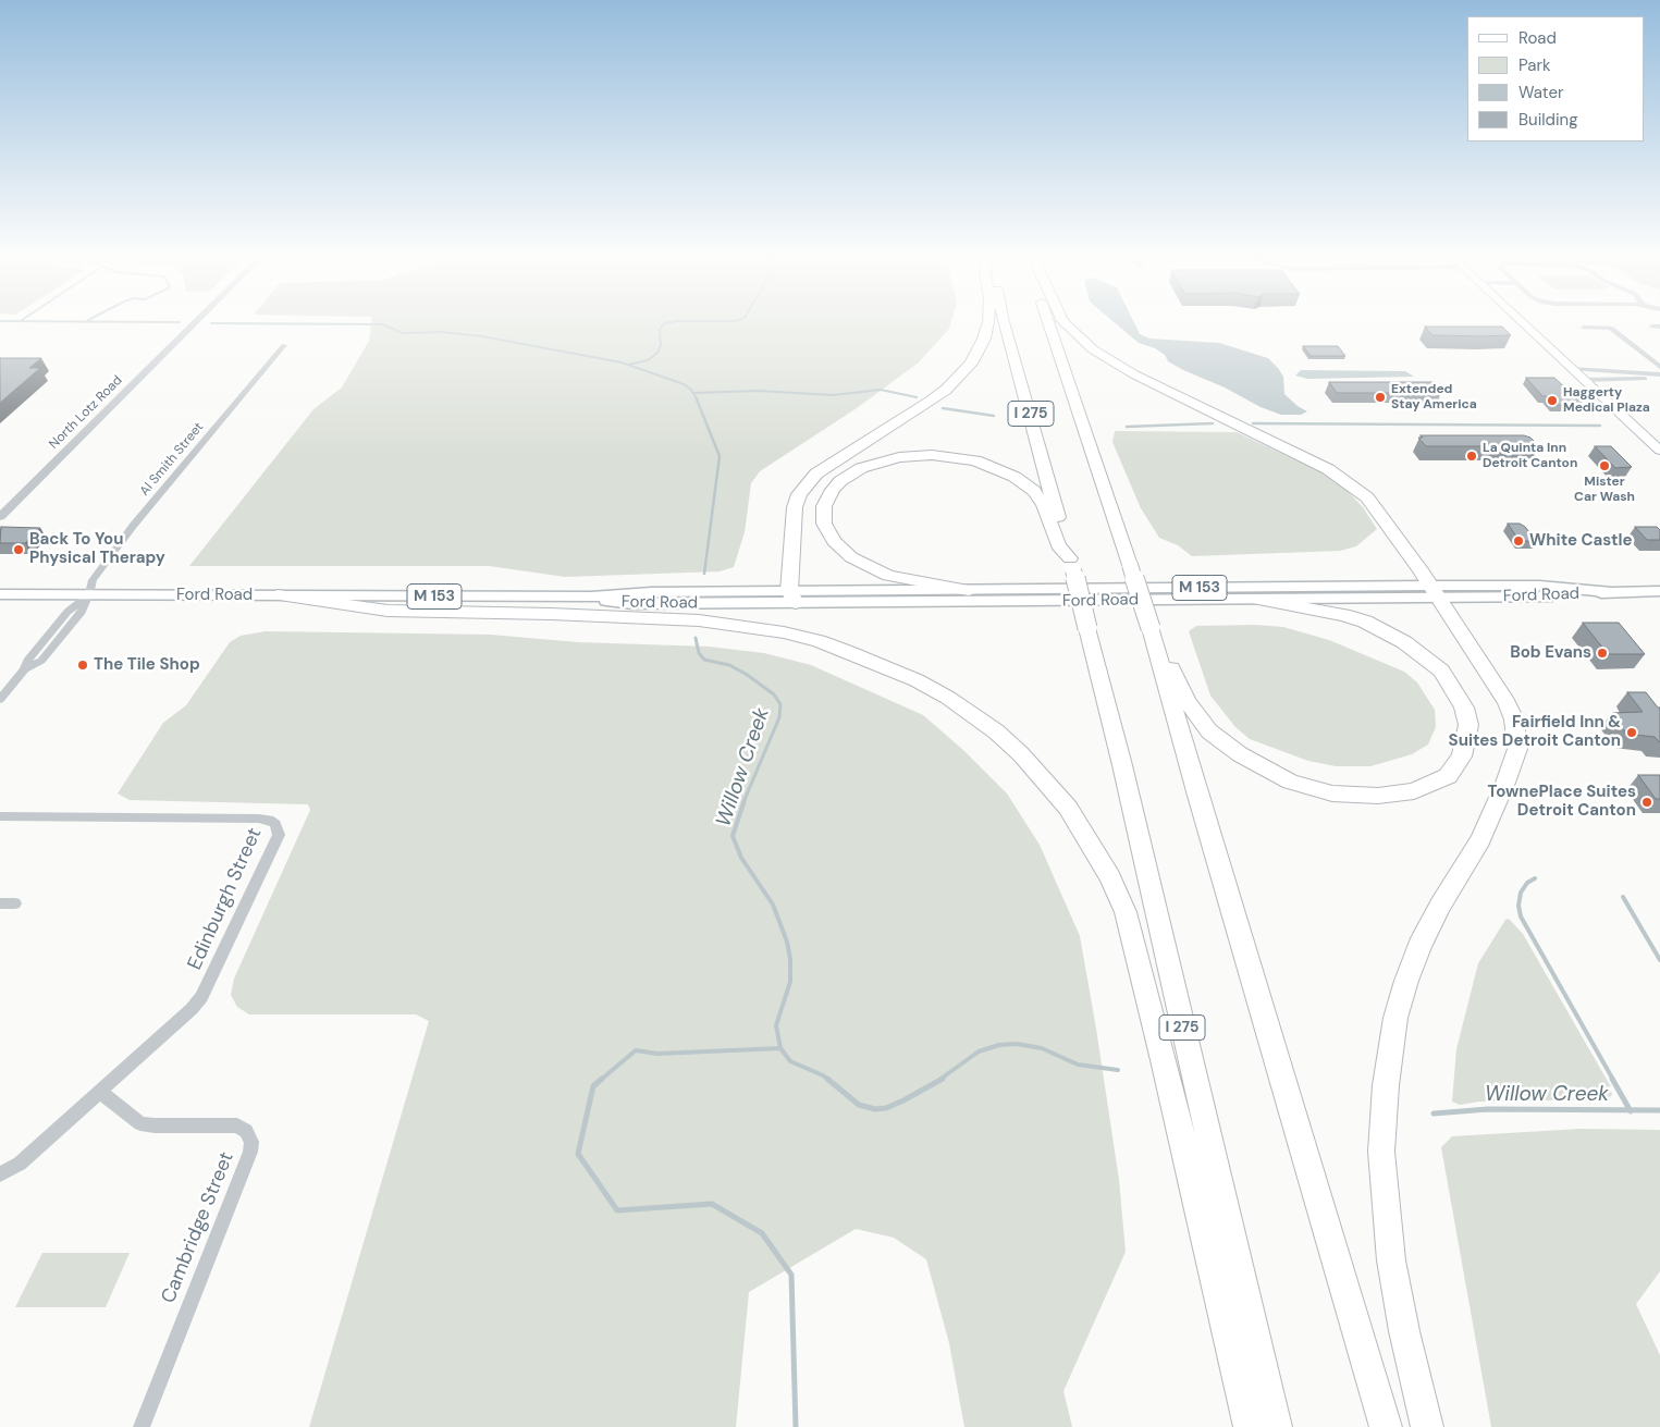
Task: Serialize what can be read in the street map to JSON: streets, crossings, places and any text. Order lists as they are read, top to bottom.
{
  "streets": {
    "highway": ["I 275"],
    "main road": ["M 153", "Ford Road"],
    "street": [
      "North Lotz Road",
      "Al Smith Street",
      "Edinburgh Street",
      "Cambridge Street"
    ]
  },
  "crossings": [
    ["Al Smith Street", "Ford Road"],
    ["Edinburgh Street", "Cambridge Street"]
  ],
  "water": ["Willow Creek"],
  "places": [
    "Extended Stay America",
    "Haggerty Medical Plaza",
    "La Quinta Inn Detroit Canton",
    "Mister Car Wash",
    "White Castle",
    "Back To You Physical Therapy",
    "Bob Evans",
    "The Tile Shop",
    "Fairfield Inn & Suites Detroit Canton",
    "TownePlace Suites Detroit Canton"
  ],
  "legend": [
    "Road",
    "Park",
    "Water",
    "Building"
  ]
}
